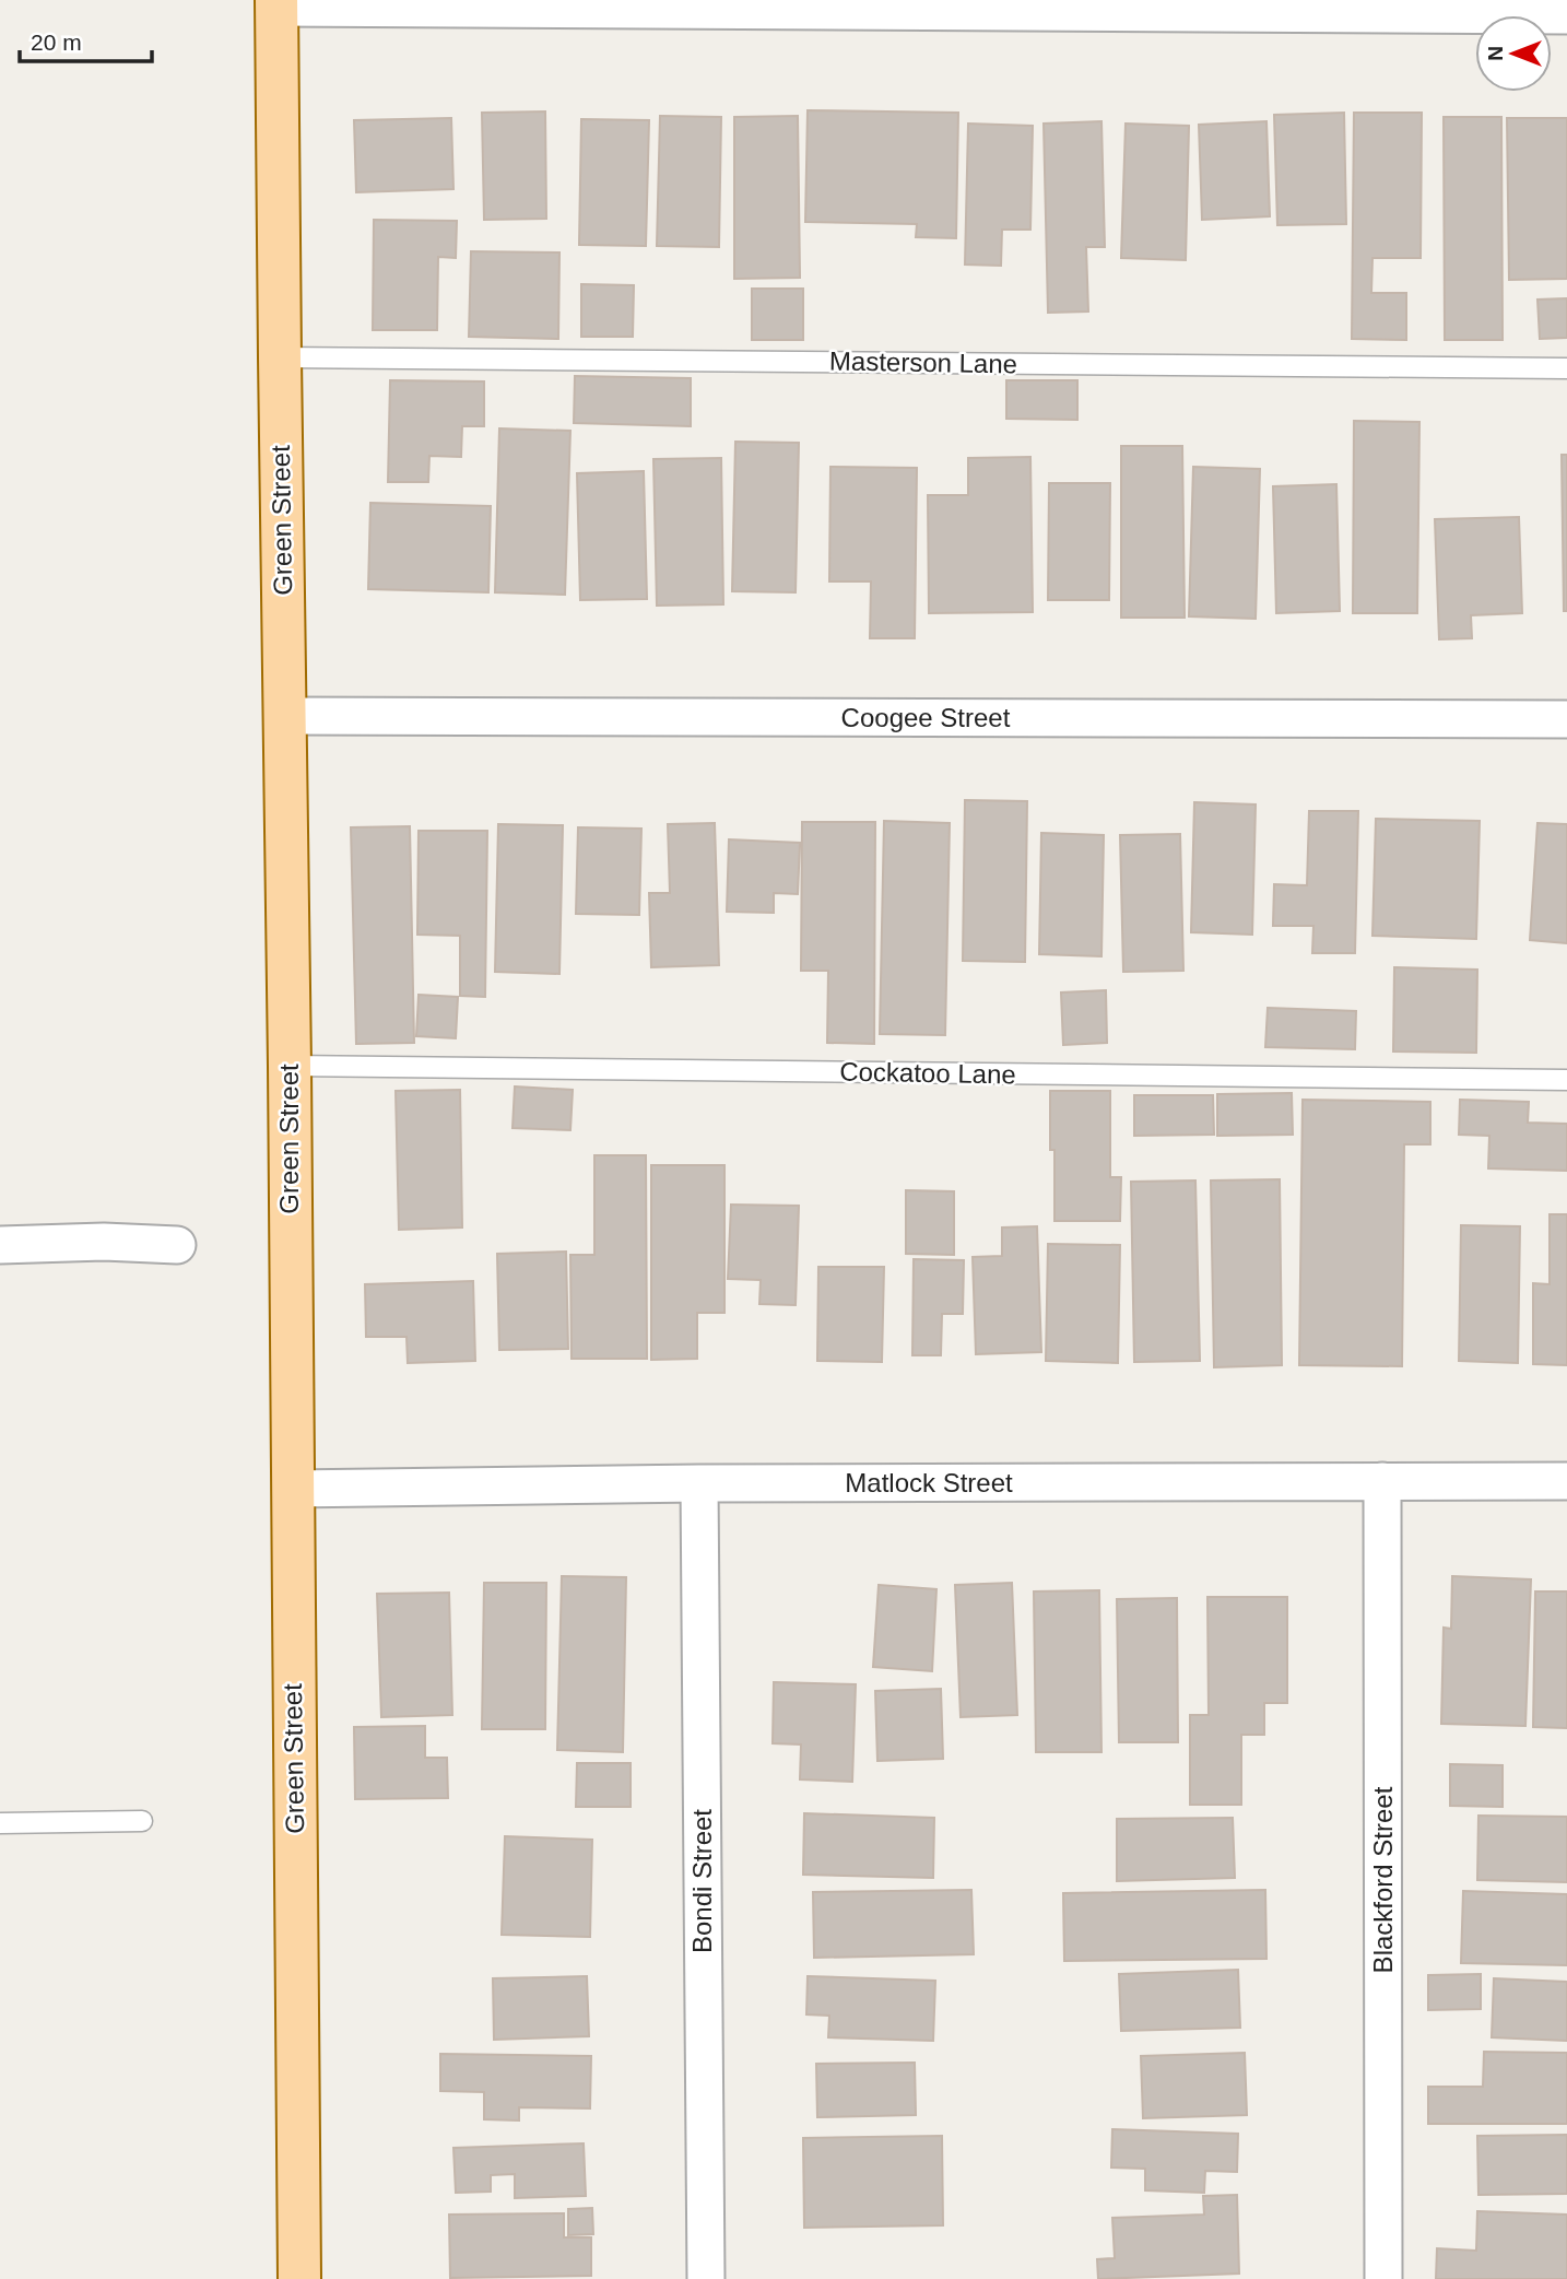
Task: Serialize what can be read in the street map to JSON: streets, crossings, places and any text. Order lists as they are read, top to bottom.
{
  "streets": {
    "main road": ["Green Street"],
    "street": [
      "Coogee Street",
      "Matlock Street",
      "Blackford Street",
      "Bondi Street"
    ],
    "lane": ["Masterson Lane", "Cockatoo Lane"]
  },
  "crossings": [
    ["Masterson Lane", "Green Street"],
    ["Green Street", "Coogee Street"],
    ["Green Street", "Cockatoo Lane"],
    ["Green Street", "Matlock Street"],
    ["Matlock Street", "Blackford Street"],
    ["Matlock Street", "Bondi Street"]
  ],
  "scale_bar": "20 m",
  "north": "left"
}
